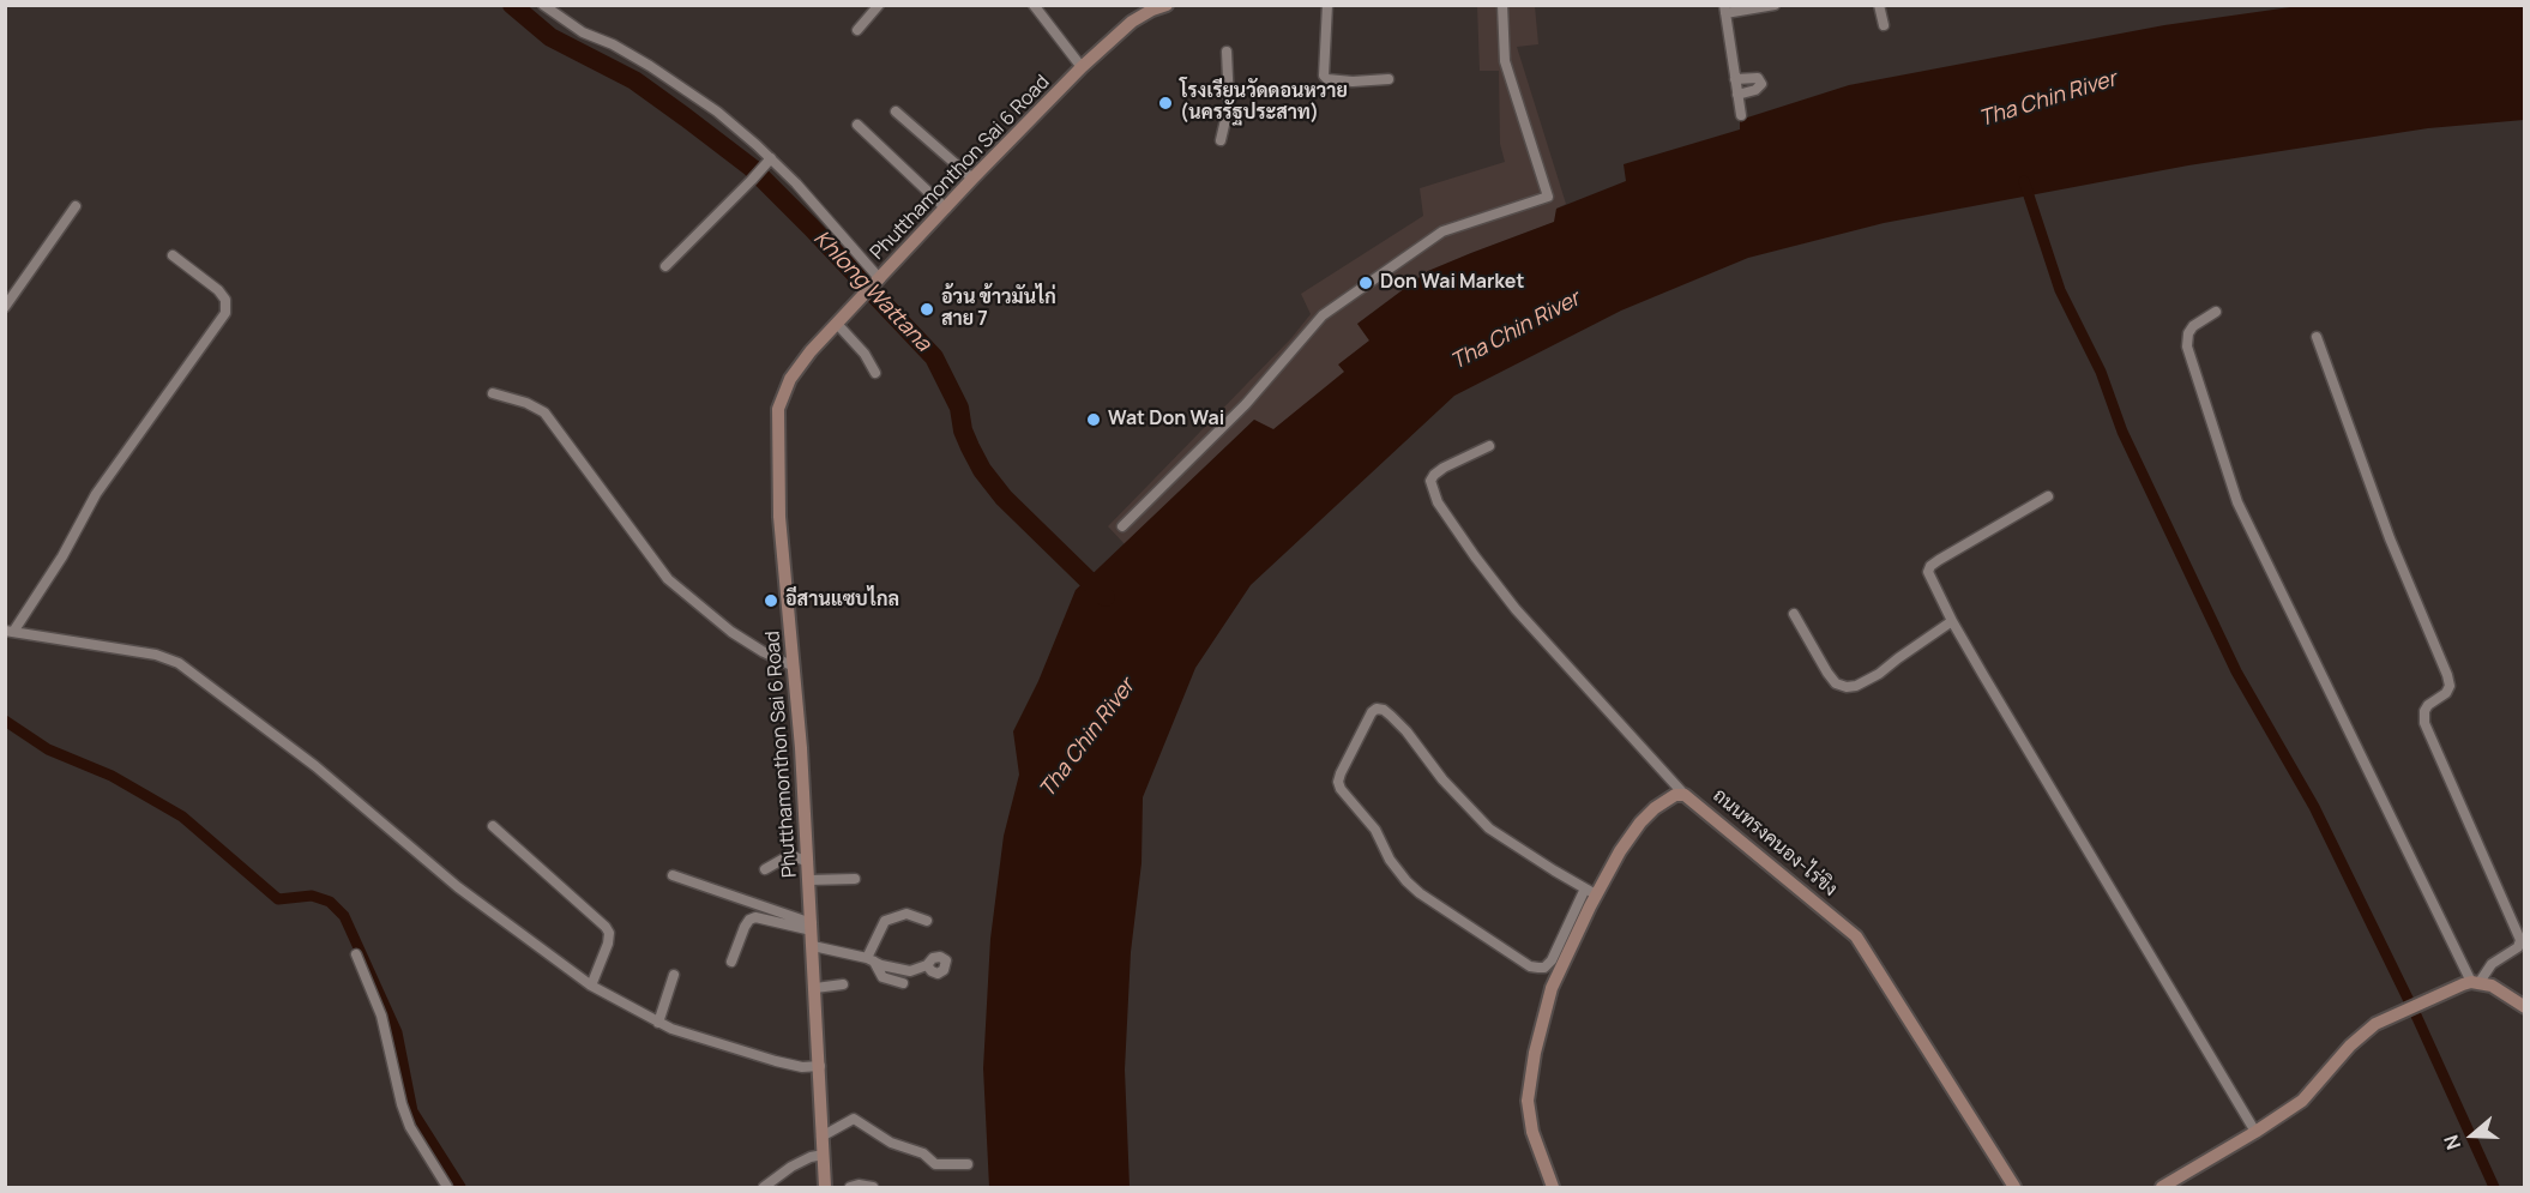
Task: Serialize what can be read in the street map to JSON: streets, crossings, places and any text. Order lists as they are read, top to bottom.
{
  "streets": {
    "street": ["Phutthamonthon Sai 6 Road", "ถนนทรงคนอง-ไร่ขิง"]
  },
  "water": ["Tha Chin River", "Khlong Wattana"],
  "places": [
    "โรงเรียนวัดดอนหวาย (นครรัฐประสาท)",
    "Don Wai Market",
    "อ้วน ข้าวมันไก่ สาย 7",
    "Wat Don Wai",
    "อีสานแซบไกล"
  ],
  "north": "left"
}
